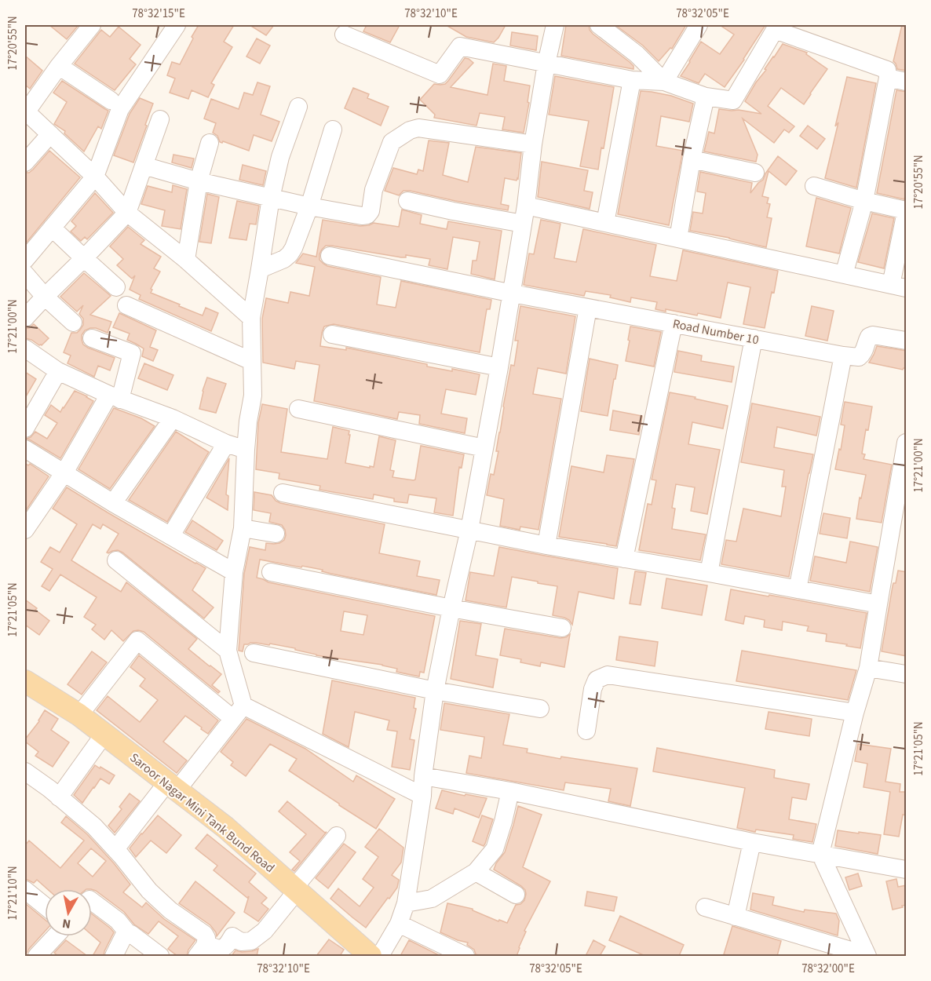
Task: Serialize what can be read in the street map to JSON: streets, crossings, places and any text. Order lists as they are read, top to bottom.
{
  "streets": {
    "main road": ["Saroor Nagar Mini Tank Bund Road"],
    "street": ["Road Number 10"]
  },
  "north": "bottom",
  "coordinates": [
    "78°32'15\"E",
    "78°32'10\"E",
    "78°32'05\"E",
    "17°20'55\"N",
    "17°21'00\"N",
    "17°21'05\"N",
    "17°21'10\"N",
    "78°32'00\"E"
  ]
}
